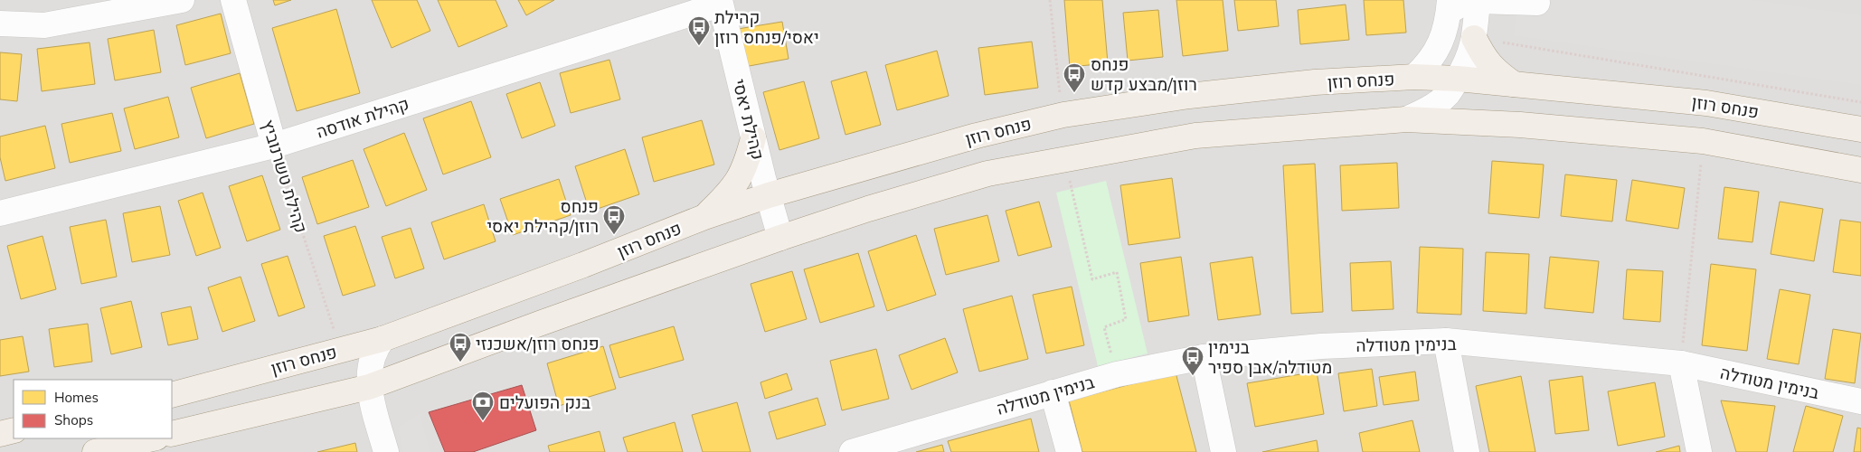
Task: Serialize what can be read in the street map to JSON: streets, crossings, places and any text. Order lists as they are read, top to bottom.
{
  "streets": {
    "main road": ["פנחס רוזן"],
    "street": [
      "קהילת אודסה",
      "קהילת יאסי",
      "קהילת טשרנוביץ",
      "בנימין מטודלה"
    ]
  },
  "crossings": [
    ["פנחס רוזן", "קהילת יאסי"],
    ["פנחס רוזן", "קהילת טשרנוביץ"],
    ["קהילת אודסה", "קהילת יאסי"],
    ["קהילת אודסה", "קהילת טשרנוביץ"]
  ],
  "places": {
    "bus stop": [
      "קהילת יאסי/פנחס רוזן",
      "פנחס רוזן/מבצע קדש",
      "פנחס רוזן/קהילת יאסי",
      "פנחס רוזן/אשכנזי",
      "בנימין מטודלה/אבן ספיר"
    ],
    "bank": ["בנק הפועלים"]
  },
  "legend": ["Homes", "Shops"]
}
